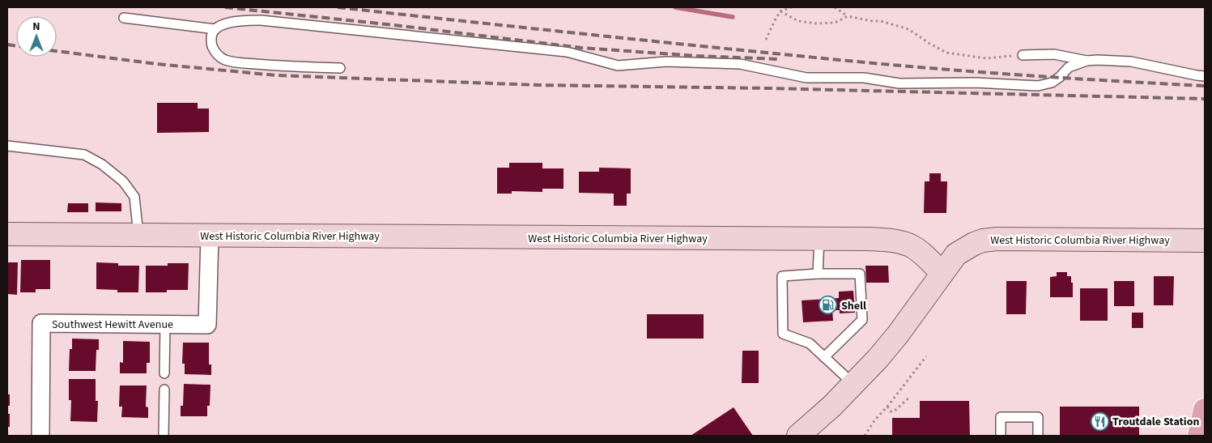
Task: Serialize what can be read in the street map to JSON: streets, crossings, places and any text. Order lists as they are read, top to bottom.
{
  "streets": {
    "street": ["West Historic Columbia River Highway", "Southwest Hewitt Avenue"]
  },
  "crossings": [
    ["West Historic Columbia River Highway", "Southwest Hewitt Avenue"]
  ],
  "places": {
    "fuel station": ["Shell"],
    "restaurant": ["Troutdale Station"]
  },
  "north": "top"
}
